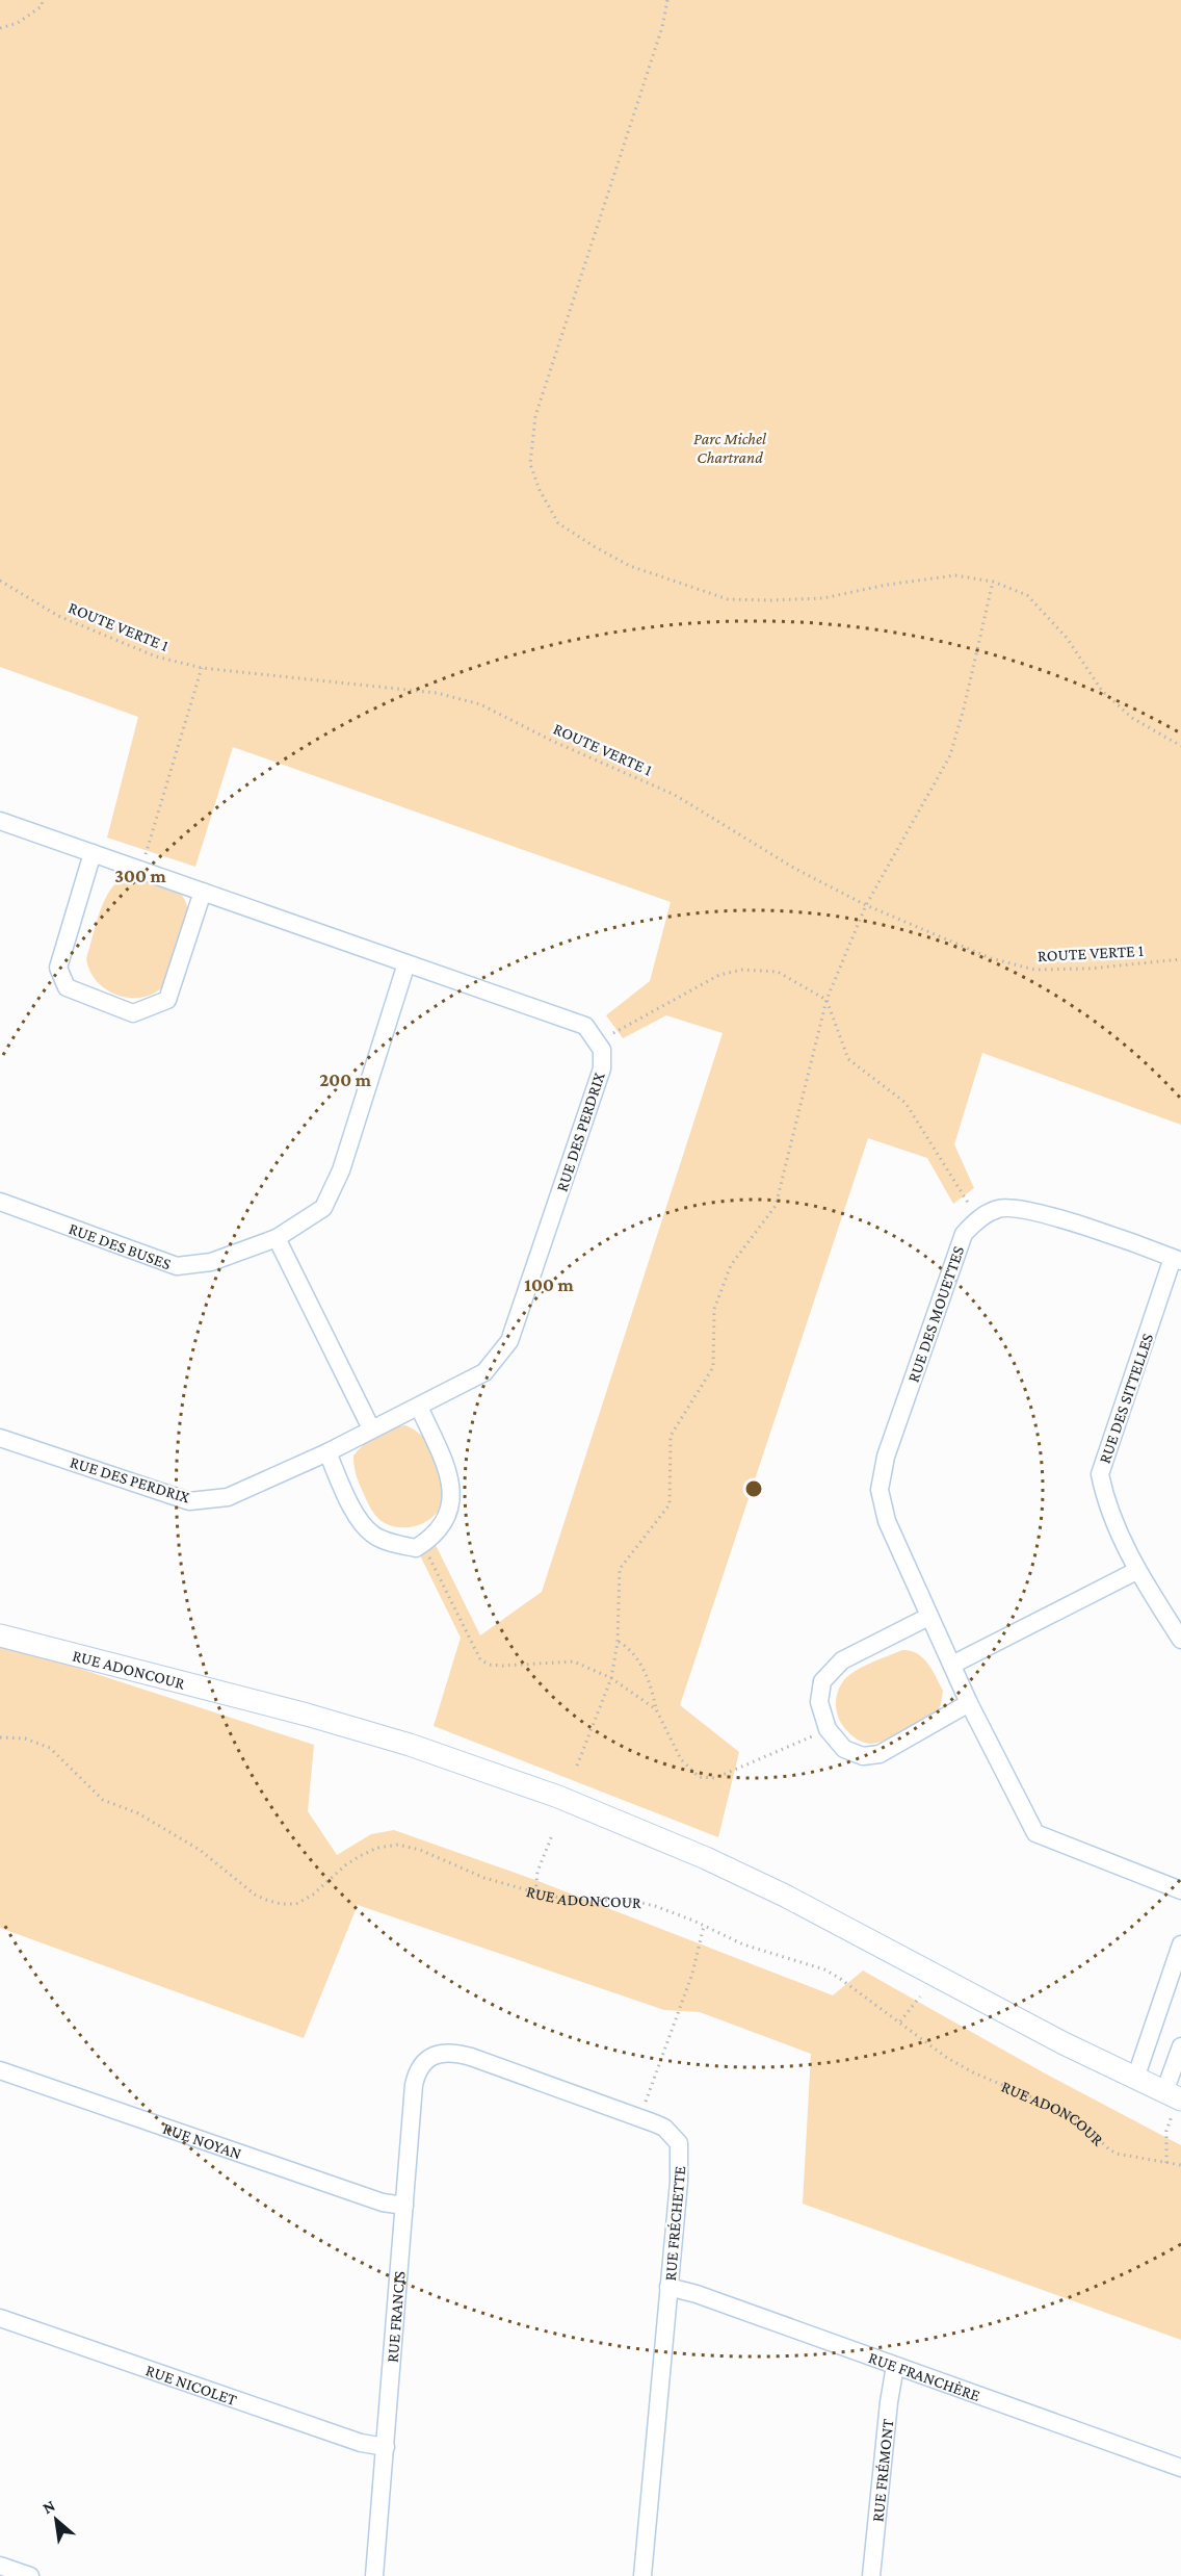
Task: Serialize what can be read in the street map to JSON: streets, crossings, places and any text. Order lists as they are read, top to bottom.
{
  "streets": {
    "street": [
      "RUE DES PERDRIX",
      "RUE DES BUSES",
      "RUE DES MOUETTES",
      "RUE DES SITTELLES",
      "RUE ADONCOUR",
      "RUE NOYAN",
      "RUE FRÉCHETTE",
      "RUE FRANCIS",
      "RUE FRANCHÈRE",
      "RUE NICOLET",
      "RUE FRÉMONT"
    ],
    "path": ["ROUTE VERTE 1"]
  },
  "crossings": [
    ["RUE NOYAN", "RUE FRANCIS"],
    ["RUE FRÉCHETTE", "RUE FRANCIS"],
    ["RUE FRÉCHETTE", "RUE FRANCHÈRE"],
    ["RUE FRANCIS", "RUE NICOLET"],
    ["RUE FRANCHÈRE", "RUE FRÉMONT"]
  ],
  "parks": ["Parc Michel Chartrand"],
  "north": "top left",
  "rings": ["300 m", "200 m", "100 m"]
}
